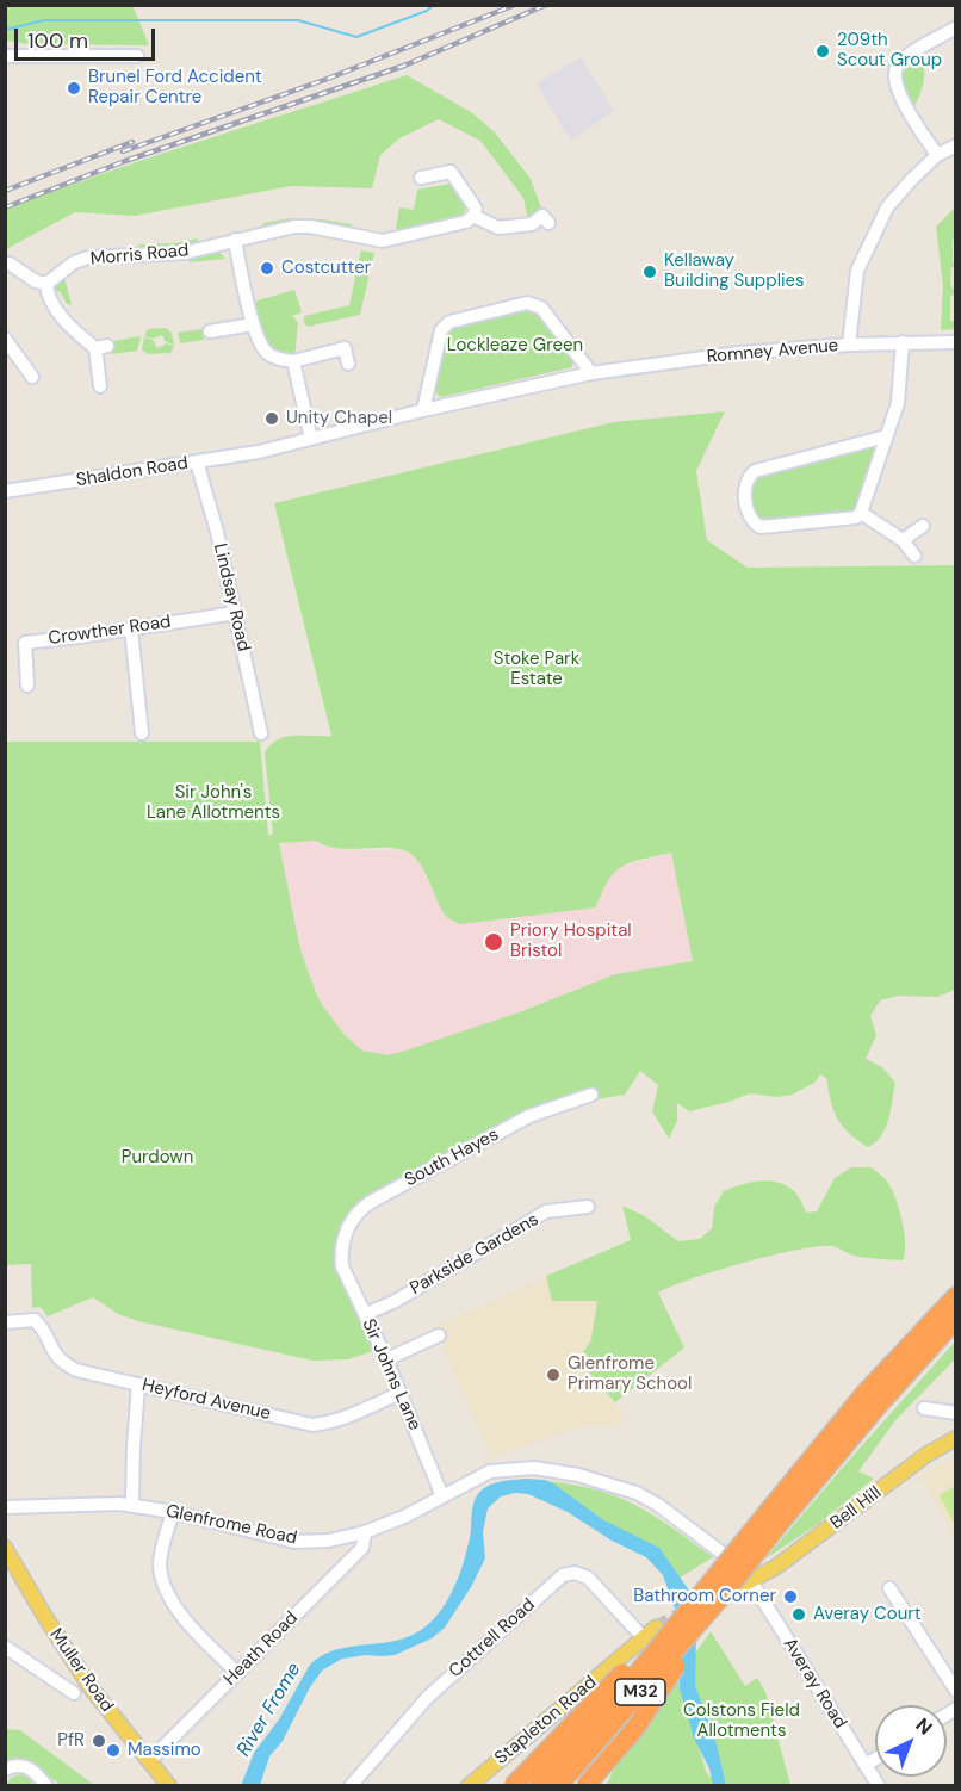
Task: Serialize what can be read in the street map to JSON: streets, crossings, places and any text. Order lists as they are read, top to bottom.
{
  "streets": {
    "highway": ["M32"],
    "main road": ["Bell Hill", "Muller Road", "Stapleton Road"],
    "street": [
      "Morris Road",
      "Romney Avenue",
      "Shaldon Road",
      "Lindsay Road",
      "Crowther Road",
      "South Hayes",
      "Parkside Gardens",
      "Sir Johns Lane",
      "Heyford Avenue",
      "Glenfrome Road",
      "Cottrell Road",
      "Heath Road",
      "Averay Road"
    ]
  },
  "crossings": [
    ["Romney Avenue", "Shaldon Road"],
    ["Shaldon Road", "Lindsay Road"],
    ["Lindsay Road", "Crowther Road"],
    ["South Hayes", "Sir Johns Lane"],
    ["Parkside Gardens", "Sir Johns Lane"],
    ["Sir Johns Lane", "Heyford Avenue"],
    ["Sir Johns Lane", "Glenfrome Road"],
    ["Bell Hill", "Glenfrome Road"],
    ["Bell Hill", "Averay Road"],
    ["Glenfrome Road", "Heath Road"],
    ["Glenfrome Road", "Averay Road"],
    ["Cottrell Road", "Stapleton Road"],
    ["Heath Road", "Muller Road"]
  ],
  "water": ["River Frome"],
  "parks": [
    "Lockleaze Green",
    "Stoke Park Estate",
    "Sir John's Lane Allotments",
    "Purdown",
    "Colstons Field Allotments"
  ],
  "places": [
    "209th Scout Group",
    "Brunel Ford Accident Repair Centre",
    "Costcutter",
    "Kellaway Building Supplies",
    "Unity Chapel",
    "Priory Hospital Bristol",
    "Glenfrome Primary School",
    "Bathroom Corner",
    "Averay Court",
    "PfR",
    "Massimo"
  ],
  "scale_bar": "100 m",
  "north": "top right"
}
